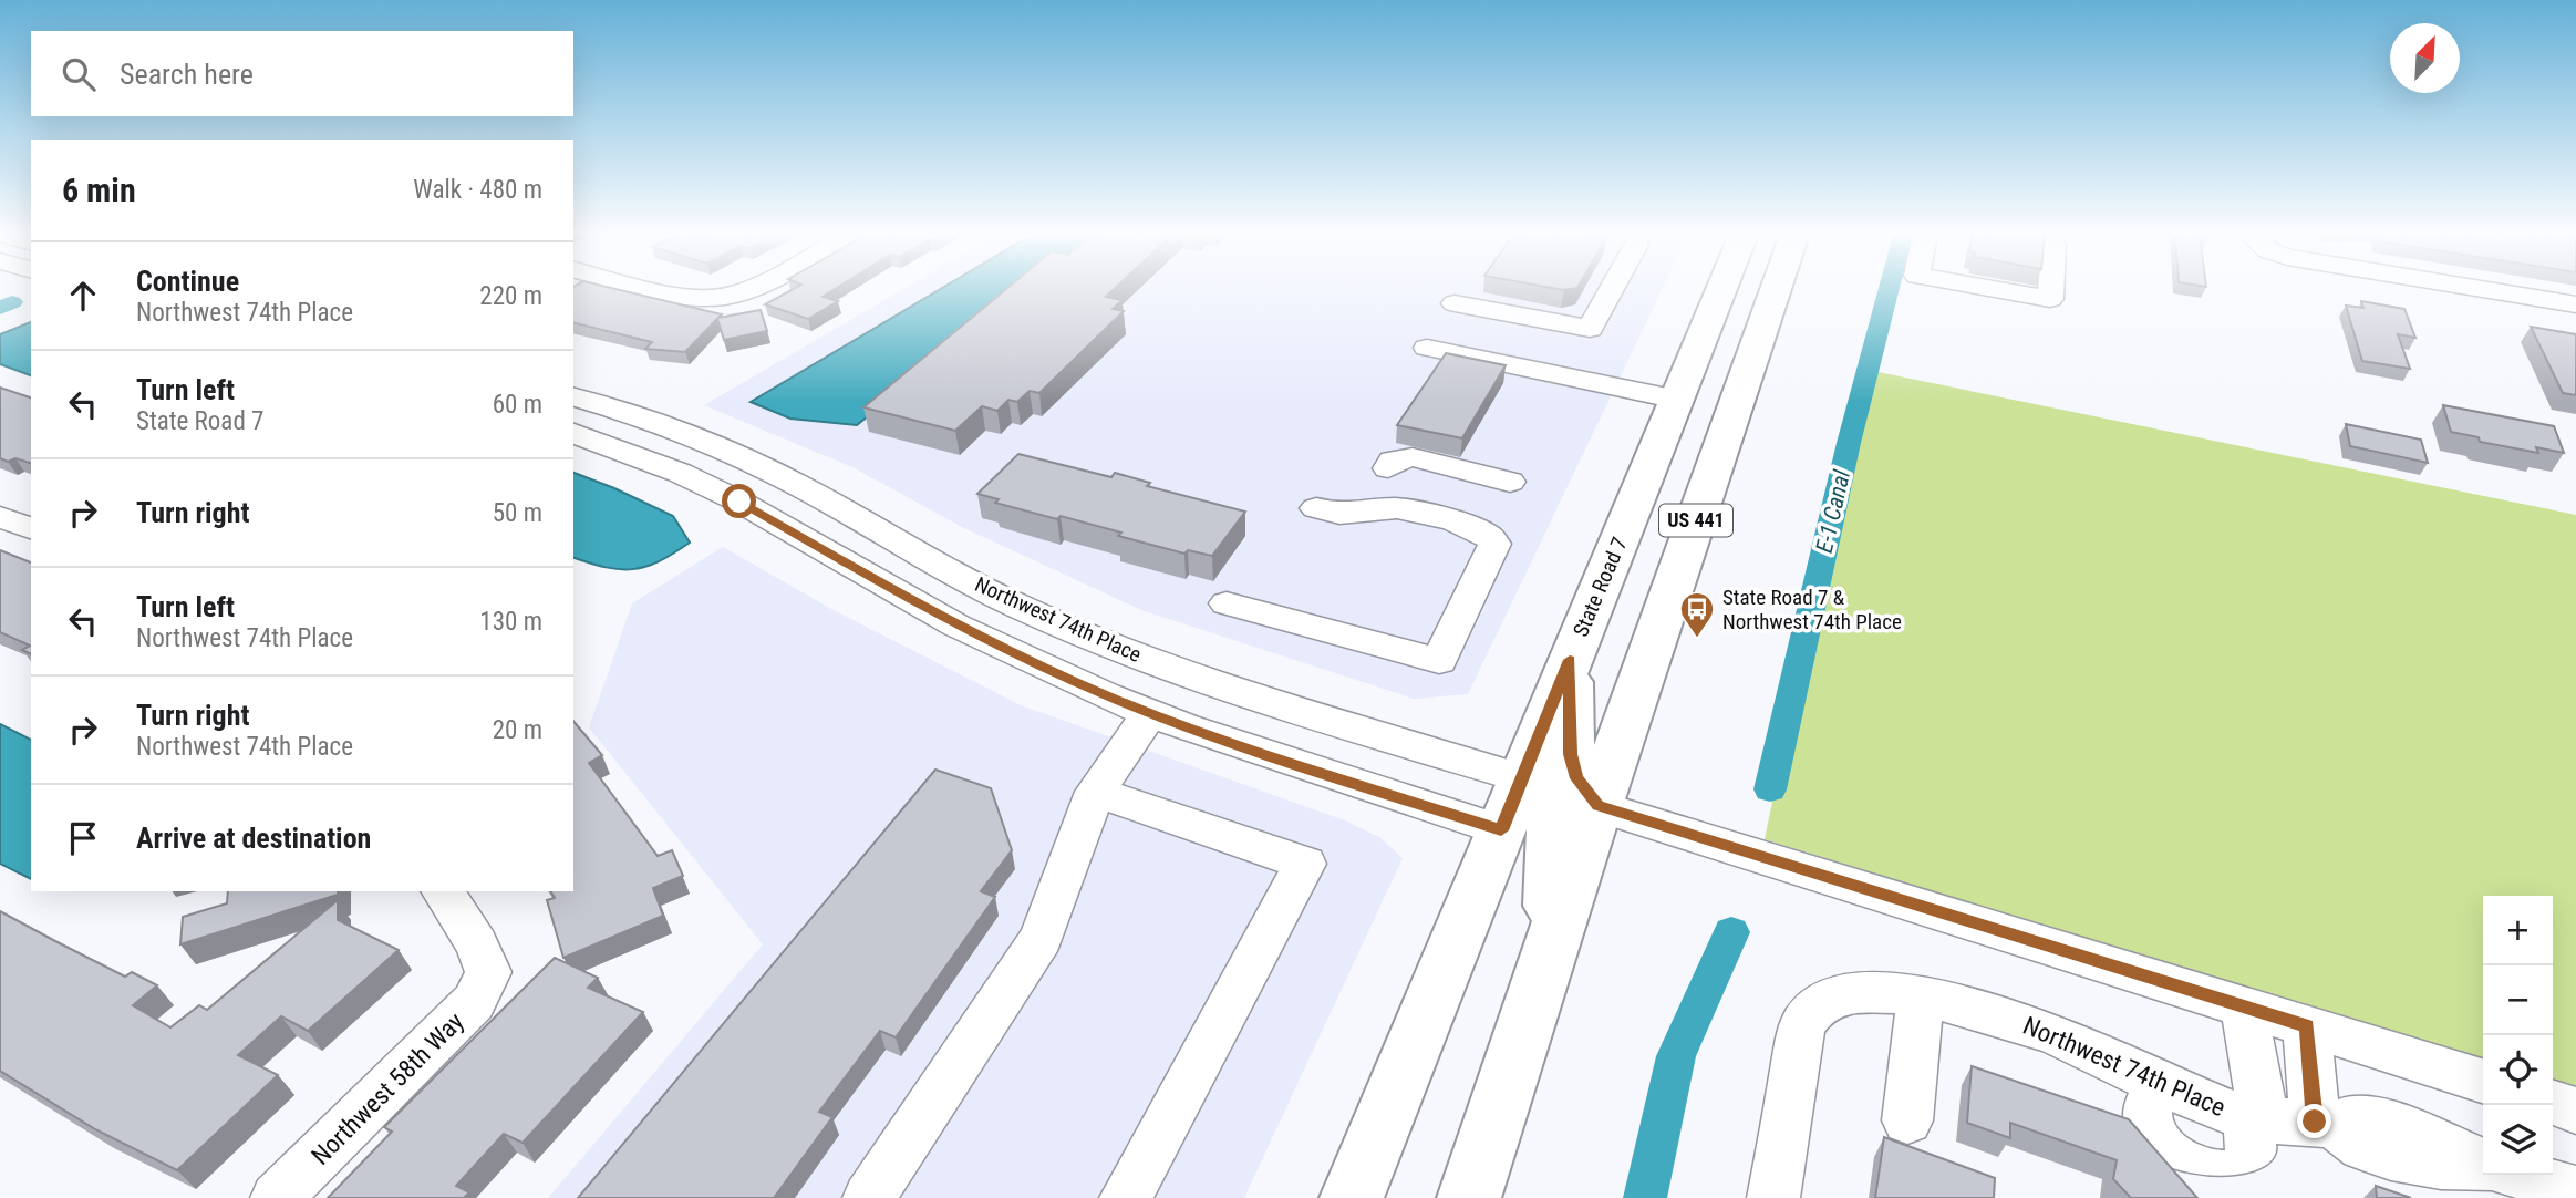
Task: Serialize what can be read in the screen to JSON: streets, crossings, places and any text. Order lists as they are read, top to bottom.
{
  "streets": {
    "main road": ["US 441", "State Road 7"],
    "street": ["Northwest 74th Place", "Northwest 58th Way"]
  },
  "crossings": [
    ["State Road 7", "Northwest 74th Place"]
  ],
  "water": ["E-1 Canal"],
  "places": {
    "bus stop": ["State Road 7 & Northwest 74th Place"]
  },
  "north": "top right",
  "page": {
    "search": "Search here",
    "heading": ["6 min", "Walk · 480 m"],
    "list": [
      ["Continue", "Northwest 74th Place", "220 m"],
      ["Turn left", "State Road 7", "60 m"],
      ["Turn right", "50 m"],
      ["Turn left", "Northwest 74th Place", "130 m"],
      ["Turn right", "Northwest 74th Place", "20 m"],
      "Arrive at destination"
    ],
    "map_buttons": ["+", "−"]
  }
}
